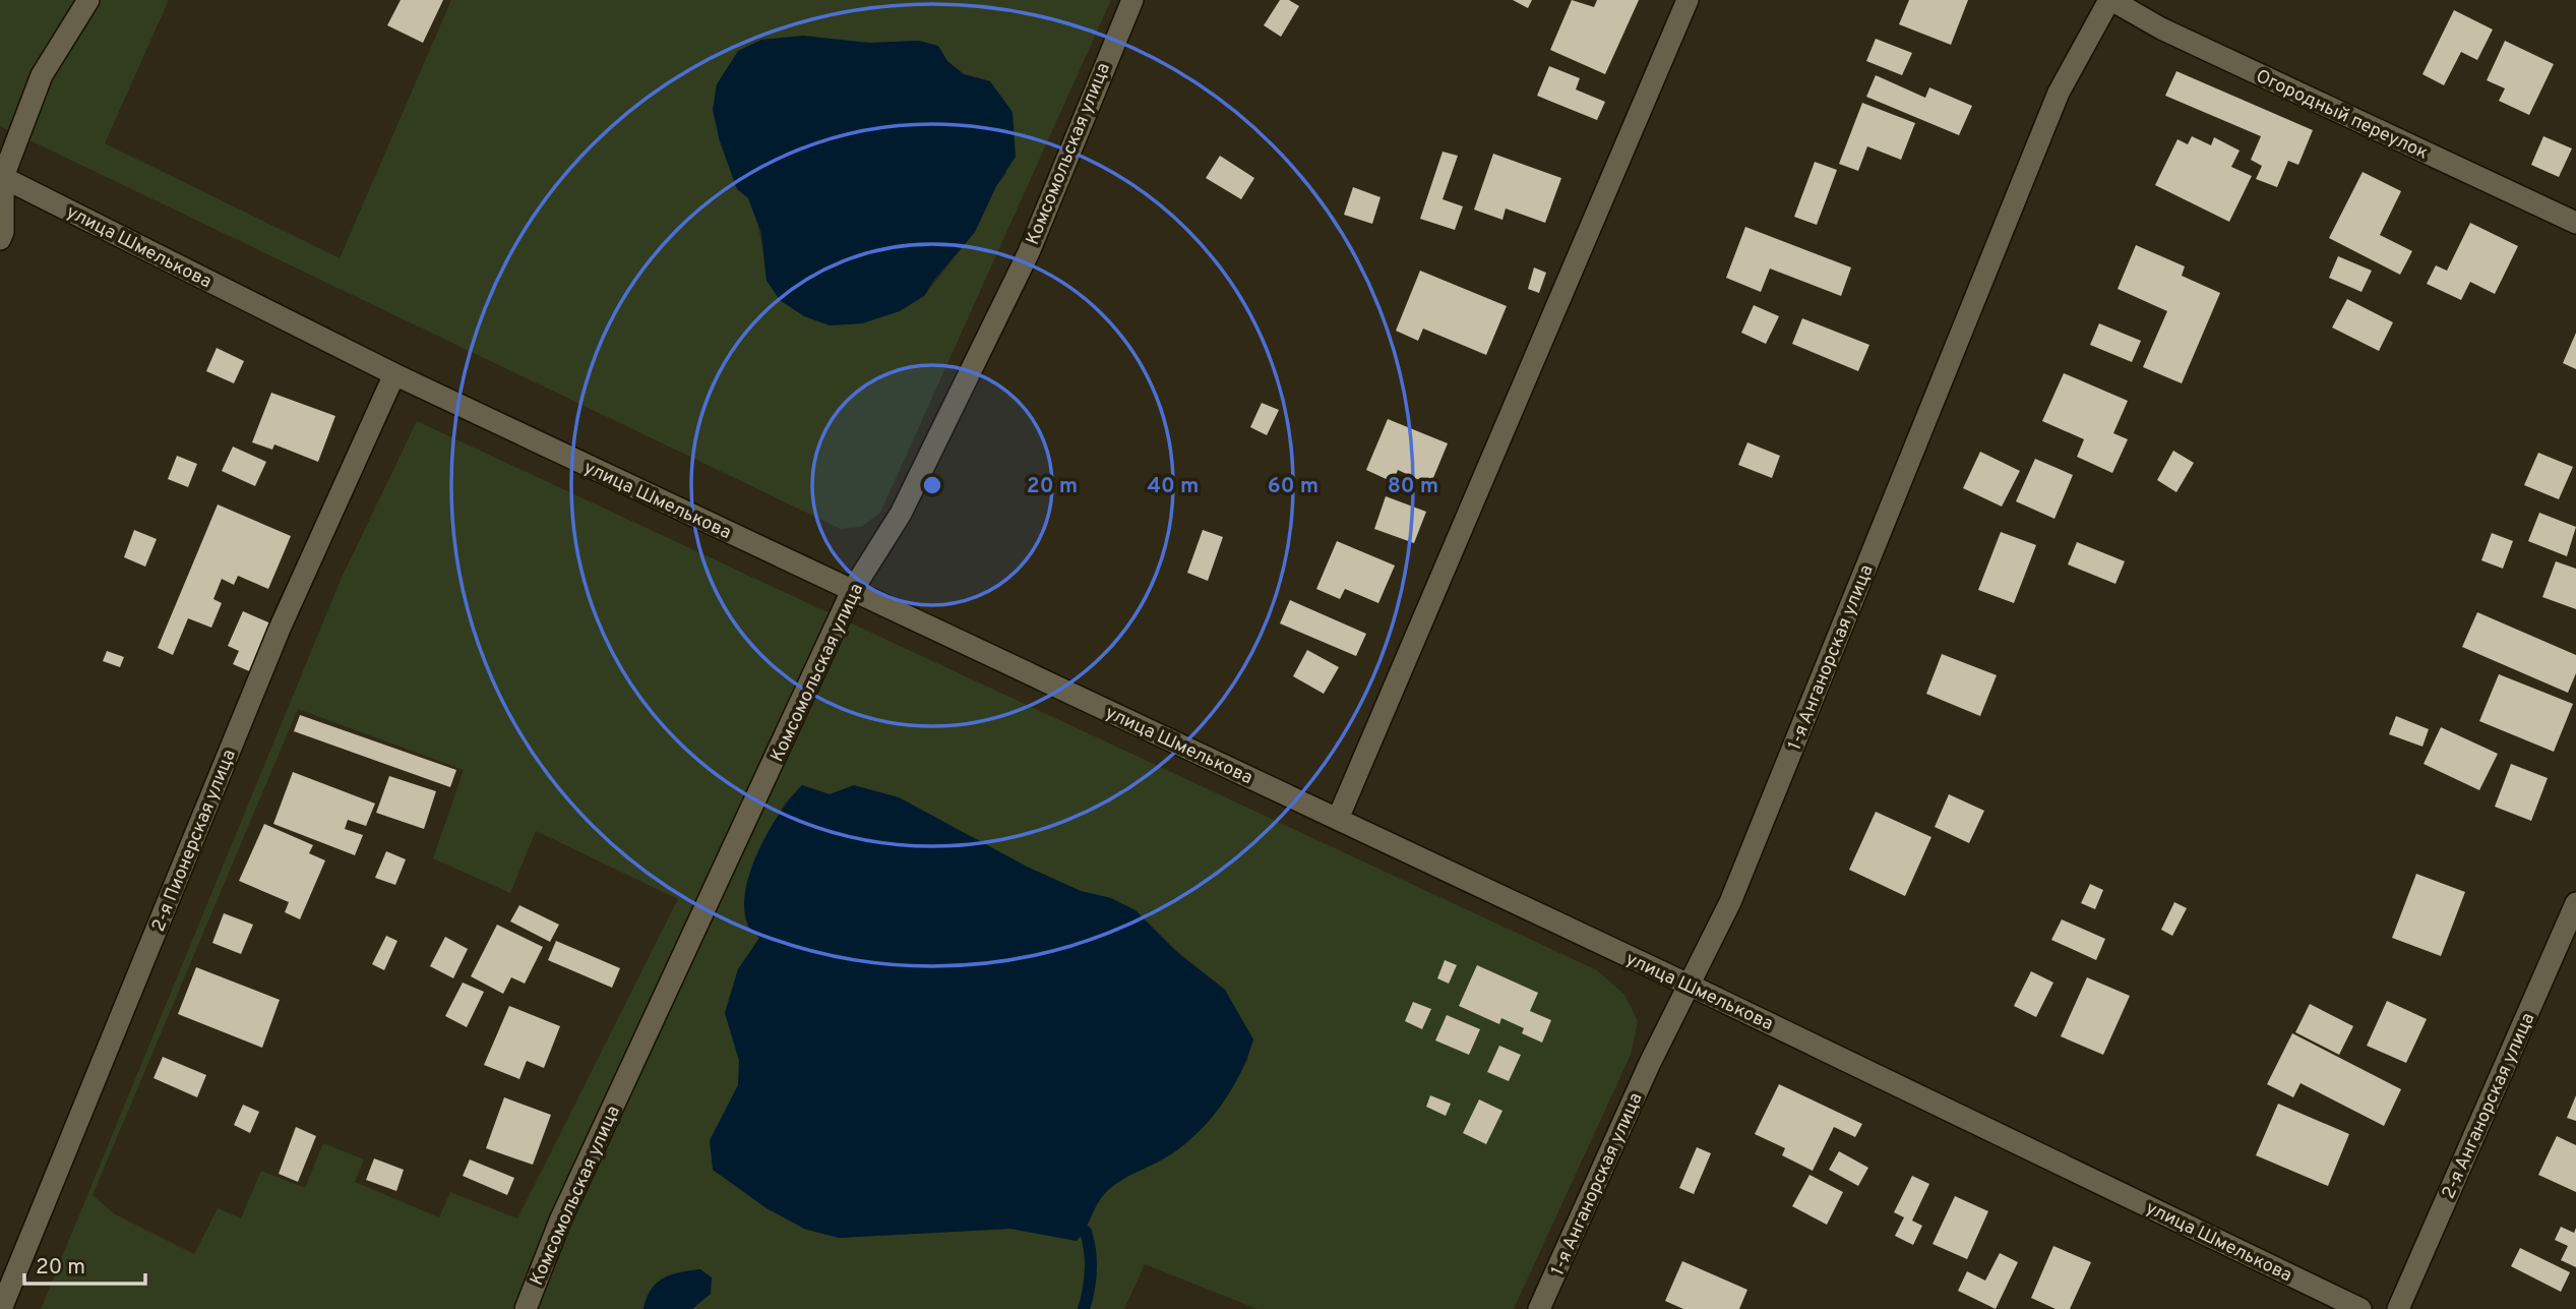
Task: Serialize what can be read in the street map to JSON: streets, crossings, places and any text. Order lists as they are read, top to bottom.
{
  "streets": {
    "street": [
      "Огородный переулок",
      "Комсомольская улица",
      "улица Шмелькова",
      "1-я Анганорская улица",
      "2-я Пионерская улица",
      "2-я Анганорская улица"
    ]
  },
  "crossings": [
    ["Огородный переулок", "1-я Анганорская улица"],
    ["Комсомольская улица", "улица Шмелькова"],
    ["улица Шмелькова", "1-я Анганорская улица"],
    ["улица Шмелькова", "2-я Пионерская улица"]
  ],
  "scale_bar": "20 m",
  "rings": [
    "20 m",
    "40 m",
    "60 m",
    "80 m"
  ]
}
